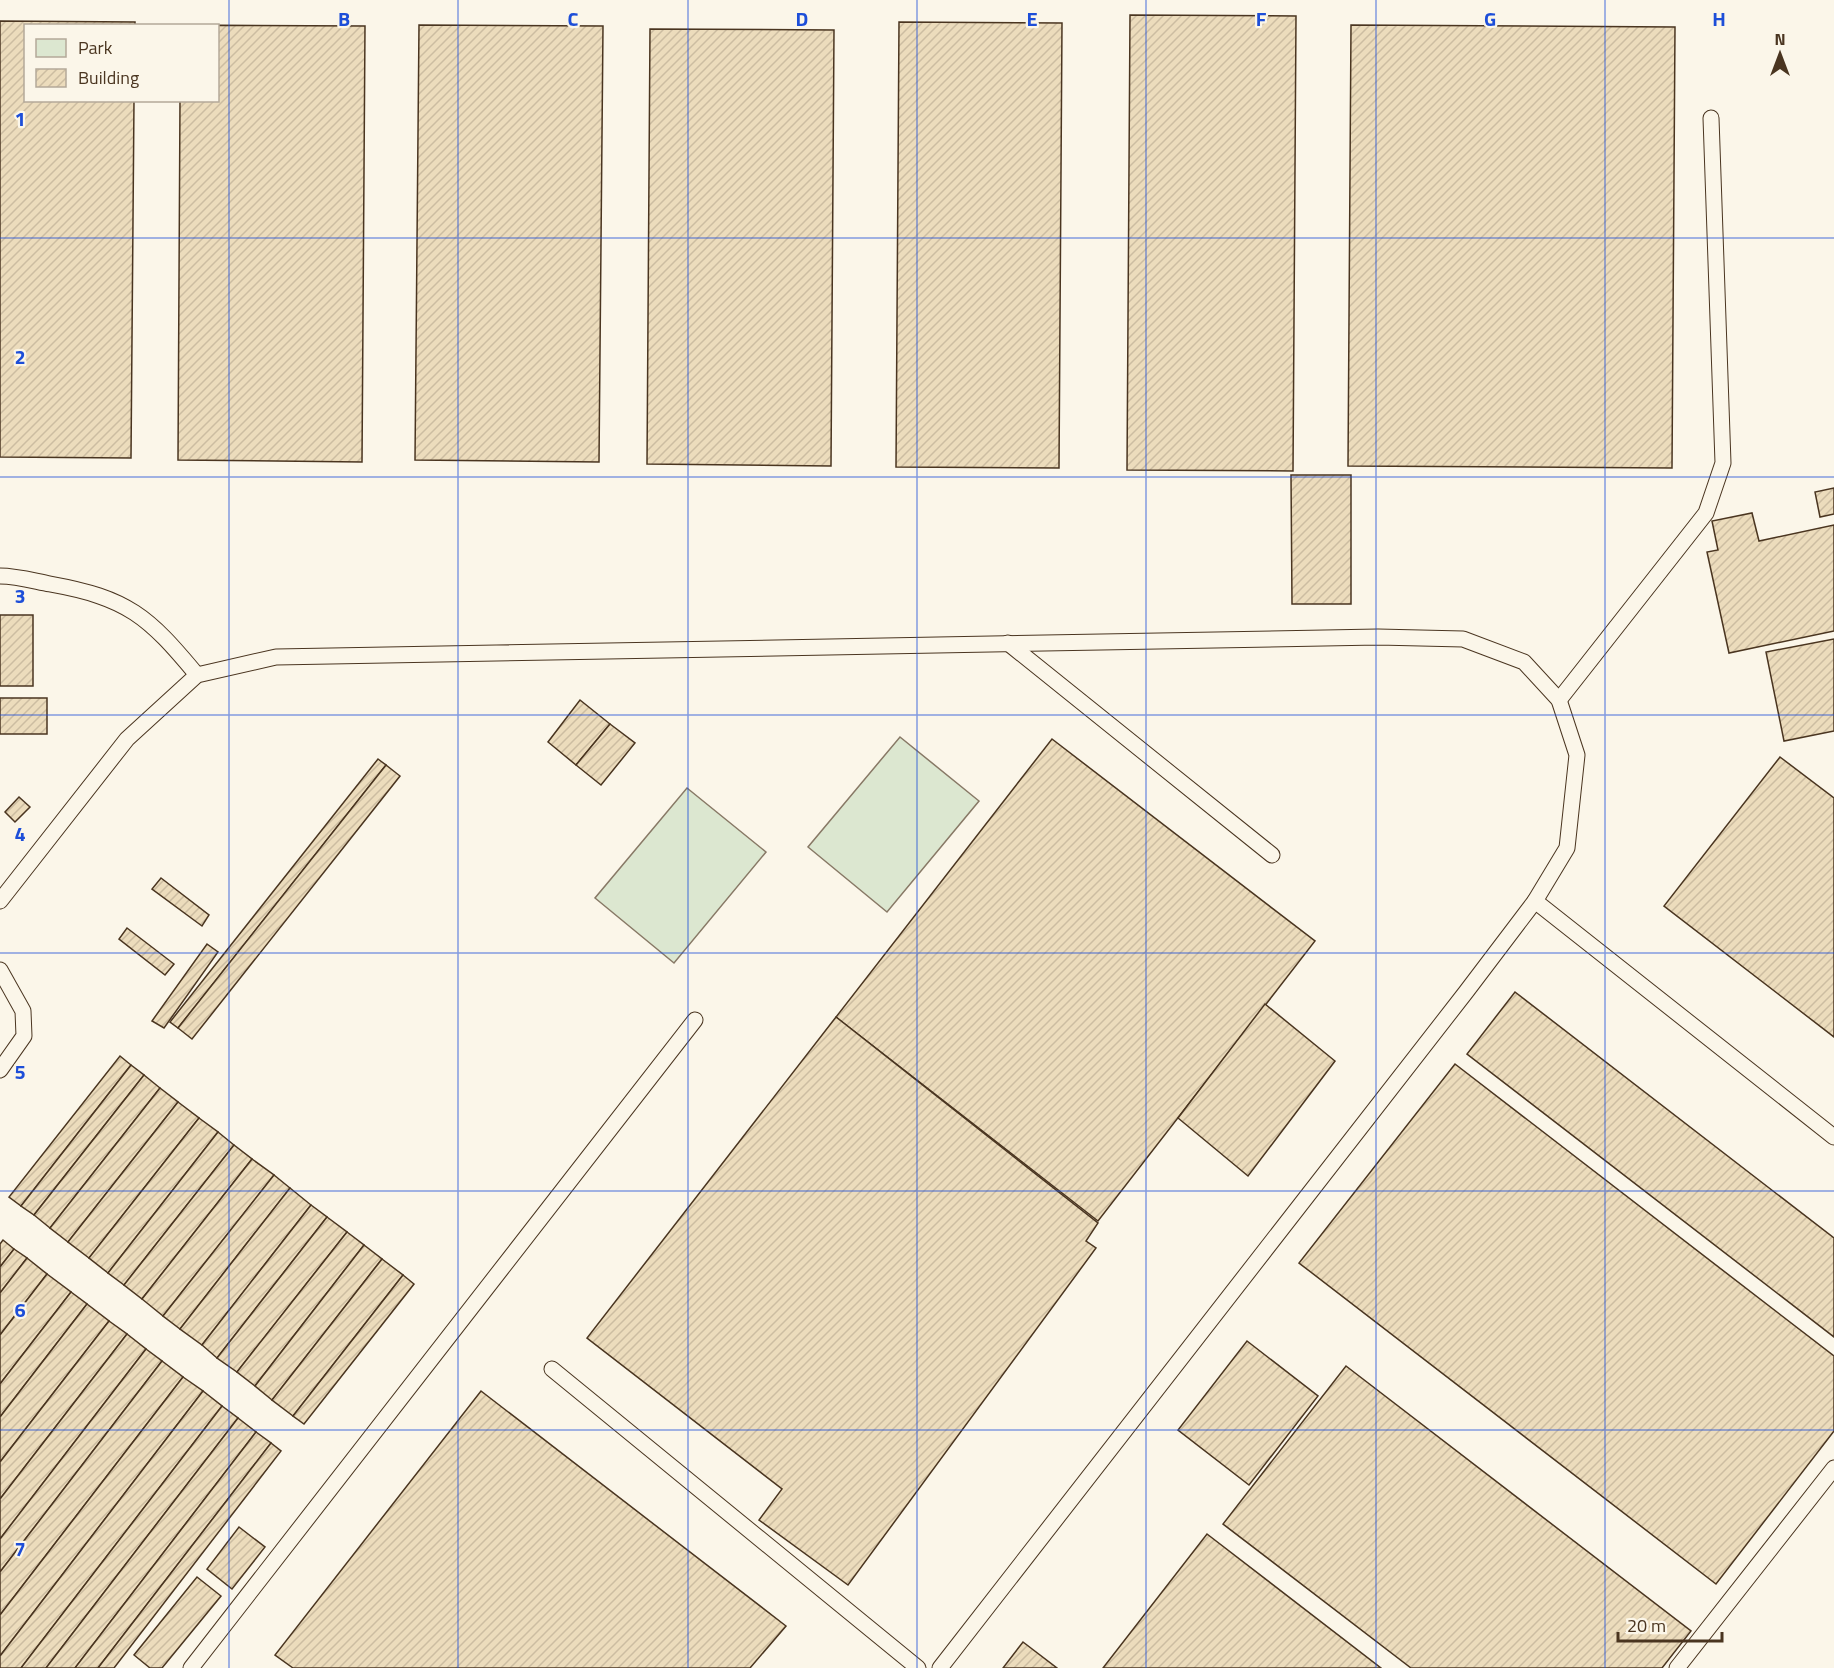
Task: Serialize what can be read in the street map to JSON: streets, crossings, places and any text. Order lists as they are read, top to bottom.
{
  "legend": ["Park", "Building"],
  "scale_bar": "20 m",
  "north": "top",
  "grid": {
    "columns": [
      "B",
      "C",
      "D",
      "E",
      "F",
      "G",
      "H"
    ],
    "rows": [
      "1",
      "2",
      "3",
      "4",
      "5",
      "6",
      "7"
    ]
  }
}
